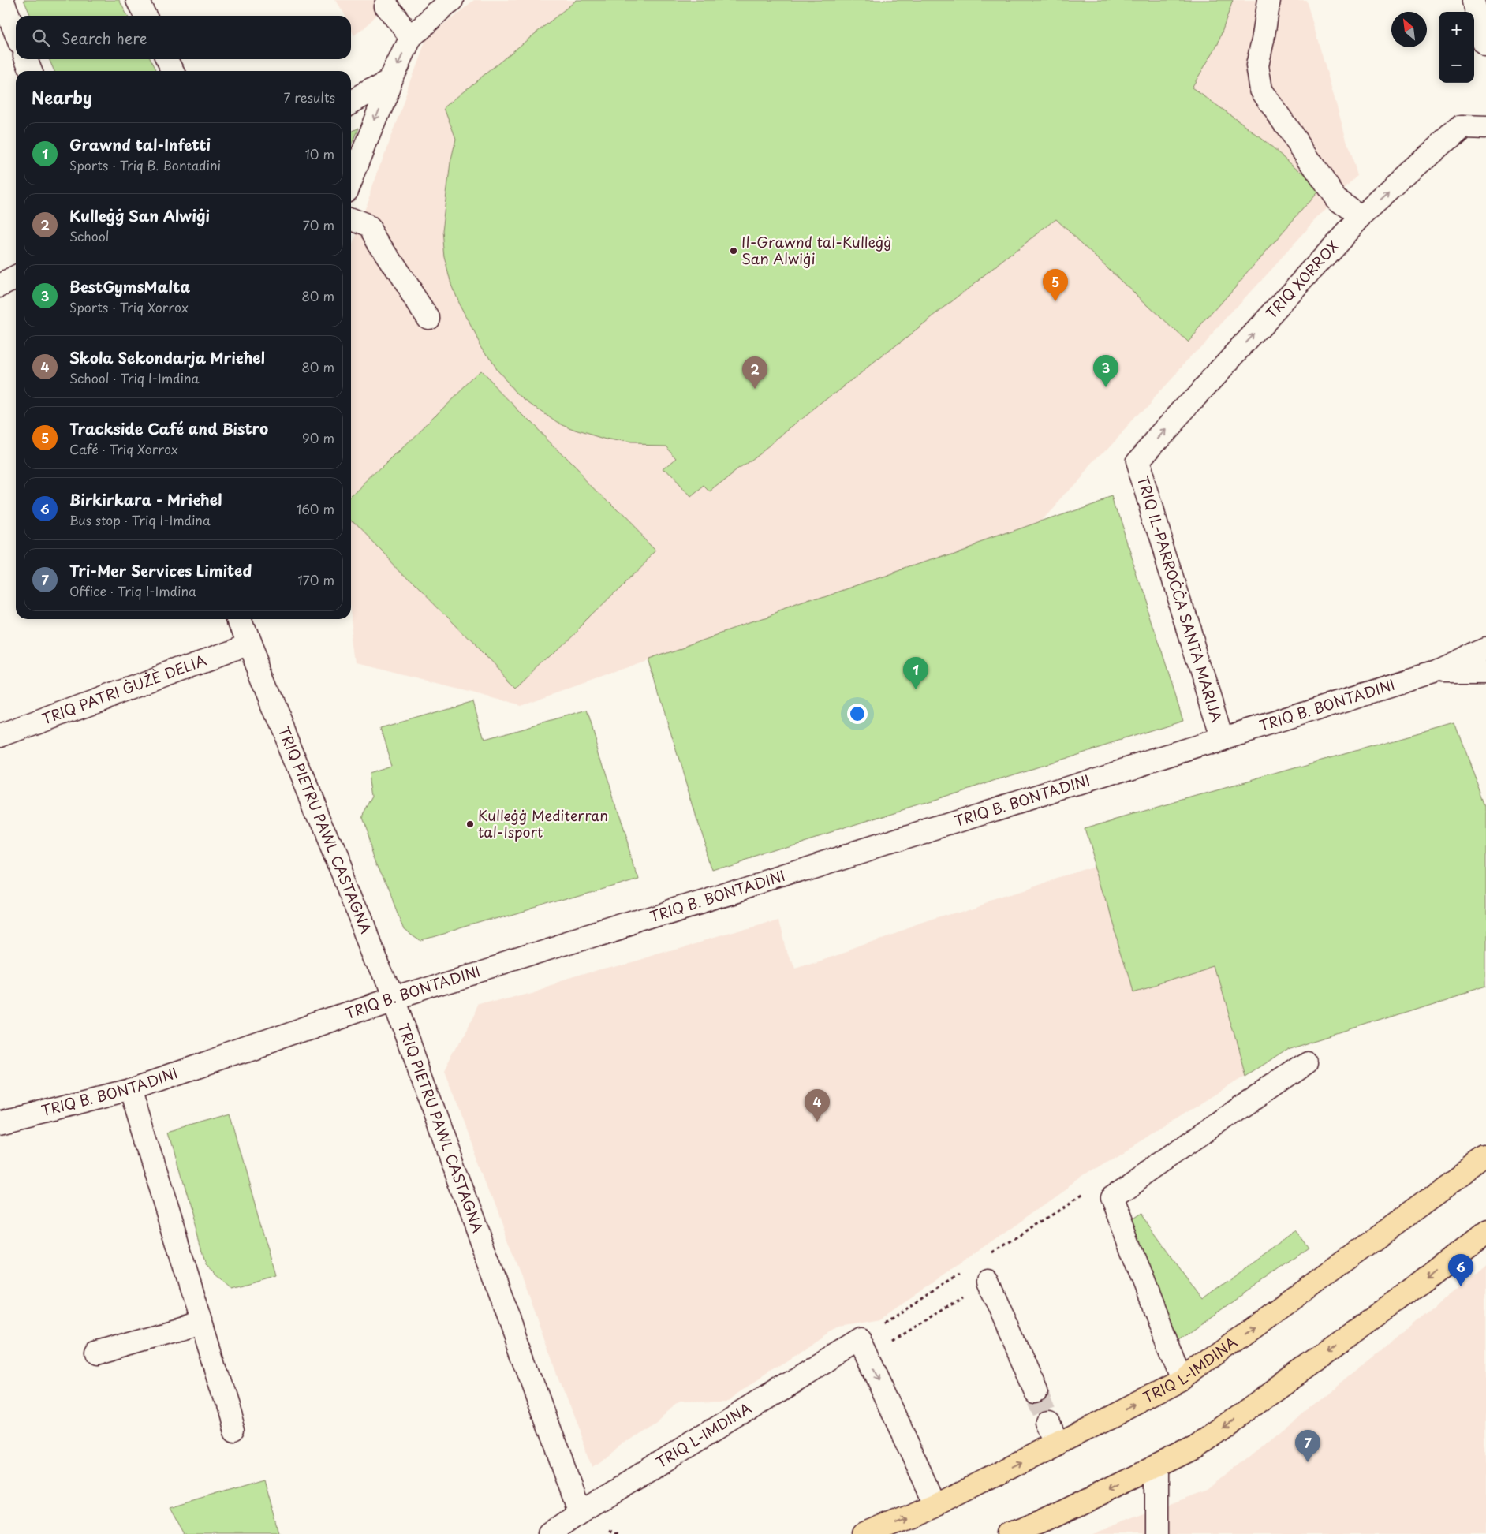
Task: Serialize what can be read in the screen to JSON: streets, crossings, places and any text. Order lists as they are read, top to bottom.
{
  "streets": {
    "main road": ["TRIQ L-IMDINA"],
    "street": [
      "TRIQ XORROX",
      "TRIQ IL-PARROĊĊA SANTA MARIJA",
      "TRIQ PATRI ĠUŻÈ DELIA",
      "TRIQ B. BONTADINI",
      "TRIQ PIETRU PAWL CASTAGNA"
    ]
  },
  "crossings": [
    ["TRIQ XORROX", "TRIQ IL-PARROĊĊA SANTA MARIJA"],
    ["TRIQ IL-PARROĊĊA SANTA MARIJA", "TRIQ B. BONTADINI"],
    ["TRIQ PATRI ĠUŻÈ DELIA", "TRIQ PIETRU PAWL CASTAGNA"],
    ["TRIQ B. BONTADINI", "TRIQ PIETRU PAWL CASTAGNA"],
    ["TRIQ PIETRU PAWL CASTAGNA", "TRIQ L-IMDINA"]
  ],
  "one_way": ["TRIQ XORROX", "TRIQ L-IMDINA"],
  "places": ["Il-Grawnd tal-Kulleġġ San Alwiġi", "Kulleġġ Mediterran tal-Isport"],
  "north": "top left",
  "page": {
    "map_buttons": ["+", "−"],
    "search": "Search here",
    "heading": ["Nearby", "7 results"],
    "list": [
      {
        "mark": "1",
        "name": "Grawnd tal-Infetti",
        "note": "Sports · Triq B. Bontadini",
        "value": "10 m"
      },
      {
        "mark": "2",
        "name": "Kulleġġ San Alwiġi",
        "note": "School",
        "value": "70 m"
      },
      {
        "mark": "3",
        "name": "BestGymsMalta",
        "note": "Sports · Triq Xorrox",
        "value": "80 m"
      },
      {
        "mark": "4",
        "name": "Skola Sekondarja Mrieħel",
        "note": "School · Triq l-Imdina",
        "value": "80 m"
      },
      {
        "mark": "5",
        "name": "Trackside Café and Bistro",
        "note": "Café · Triq Xorrox",
        "value": "90 m"
      },
      {
        "mark": "6",
        "name": "Birkirkara - Mrieħel",
        "note": "Bus stop · Triq l-Imdina",
        "value": "160 m"
      },
      {
        "mark": "7",
        "name": "Tri-Mer Services Limited",
        "note": "Office · Triq l-Imdina",
        "value": "170 m"
      }
    ],
    "pins": [
      "5",
      "3",
      "2",
      "1",
      "4",
      "6",
      "7"
    ]
  }
}
